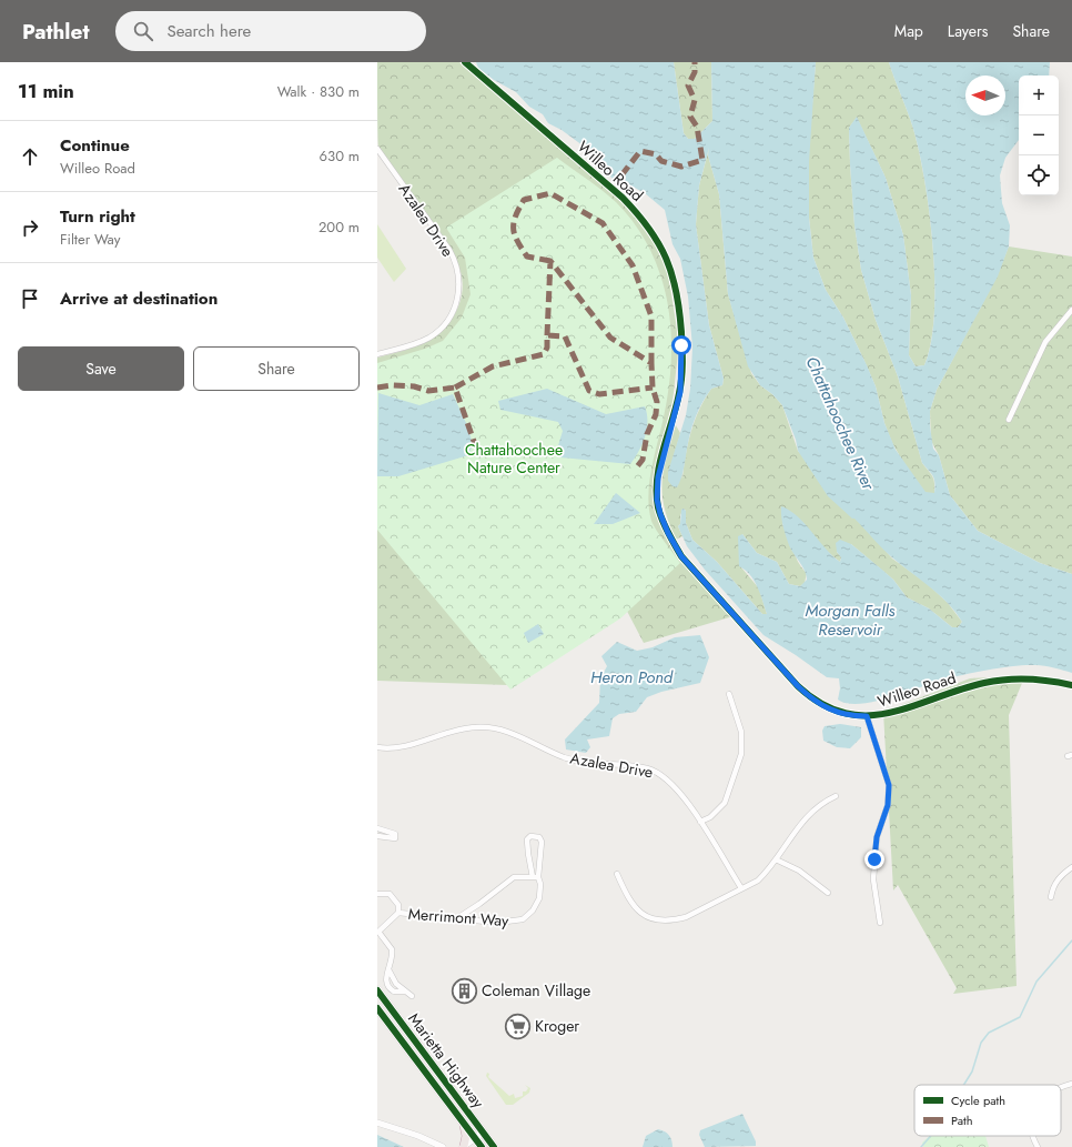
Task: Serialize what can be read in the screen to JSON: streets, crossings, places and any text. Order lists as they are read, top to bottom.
{
  "streets": {
    "highway": ["Marietta Highway"],
    "street": ["Willeo Road", "Azalea Drive", "Merrimont Way"]
  },
  "water": ["Chattahoochee River", "Morgan Falls Reservoir", "Heron Pond"],
  "parks": ["Chattahoochee Nature Center"],
  "places": {
    "building": ["Coleman Village"],
    "supermarket": ["Kroger"]
  },
  "legend": ["Cycle path", "Path"],
  "north": "left",
  "page": {
    "header": "Pathlet",
    "search": "Search here",
    "nav": ["Map", "Layers", "Share"],
    "heading": ["11 min", "Walk · 830 m"],
    "map_buttons": ["+", "−"],
    "list": [
      ["Continue", "Willeo Road", "630 m"],
      ["Turn right", "Filter Way", "200 m"],
      "Arrive at destination"
    ],
    "buttons": ["Save", "Share"]
  }
}
